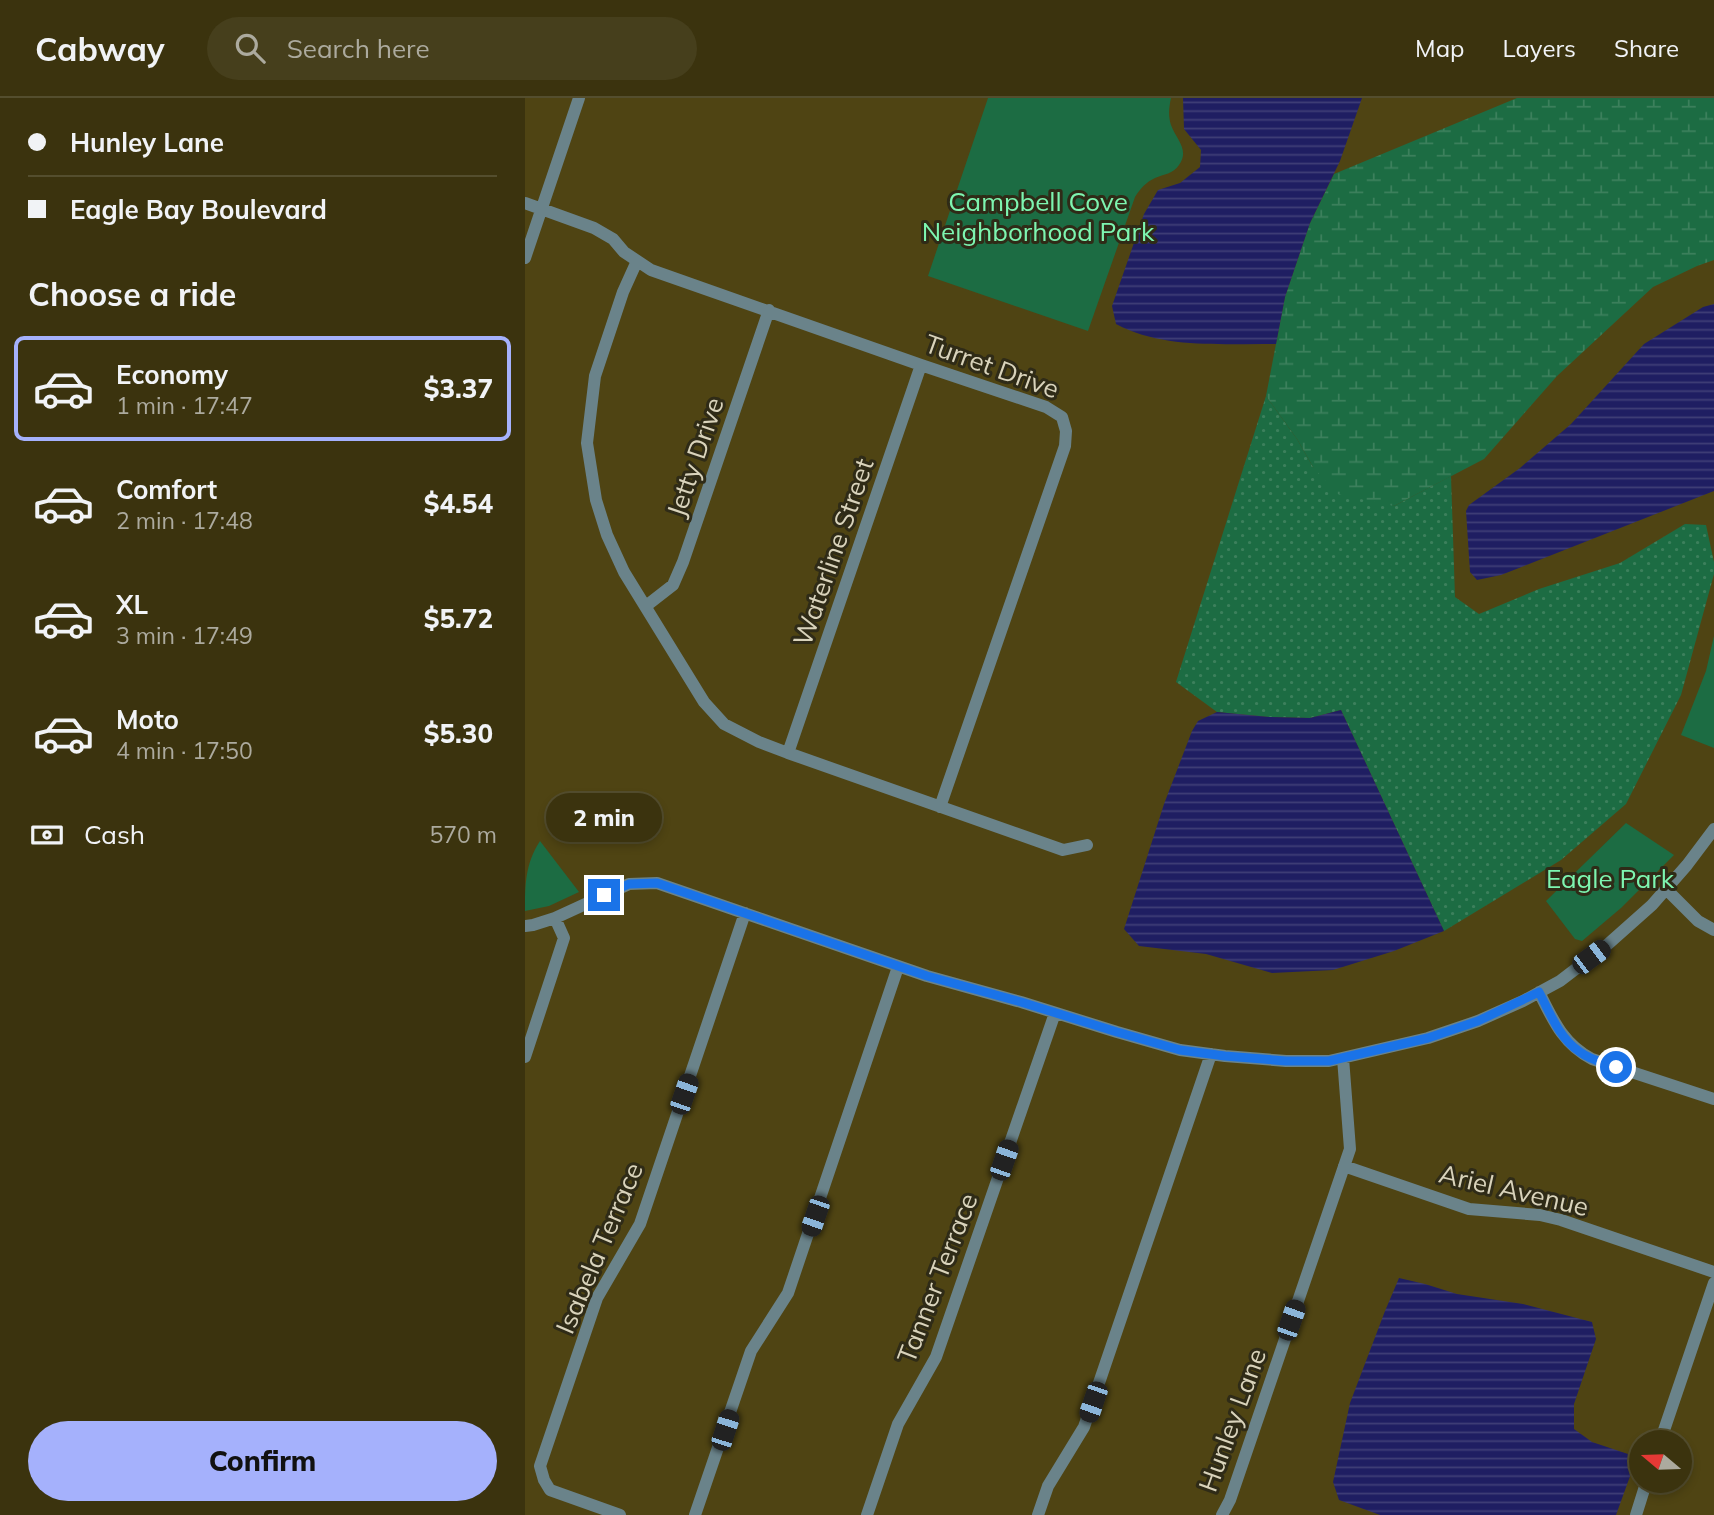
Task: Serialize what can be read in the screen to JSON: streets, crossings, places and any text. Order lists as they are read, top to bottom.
{
  "streets": {
    "street": [
      "Turret Drive",
      "Jetty Drive",
      "Waterline Street",
      "Ariel Avenue",
      "Isabela Terrace",
      "Tanner Terrace",
      "Hunley Lane"
    ]
  },
  "crossings": [
    ["Turret Drive", "Jetty Drive"],
    ["Turret Drive", "Waterline Street"],
    ["Ariel Avenue", "Hunley Lane"]
  ],
  "parks": ["Campbell Cove Neighborhood Park", "Eagle Park"],
  "north": "left",
  "page": {
    "header": "Cabway",
    "search": "Search here",
    "nav": ["Map", "Layers", "Share"],
    "banner": ["Hunley Lane", "Eagle Bay Boulevard"],
    "heading": "Choose a ride",
    "list": [
      {
        "name": "Economy",
        "note": "1 min · 17:47",
        "value": "$3.37"
      },
      {
        "name": "Comfort",
        "note": "2 min · 17:48",
        "value": "$4.54"
      },
      {
        "name": "XL",
        "note": "3 min · 17:49",
        "value": "$5.72"
      },
      {
        "name": "Moto",
        "note": "4 min · 17:50",
        "value": "$5.30"
      }
    ],
    "bubble": "2 min",
    "pay": ["Cash", "570 m"],
    "buttons": "Confirm"
  }
}
